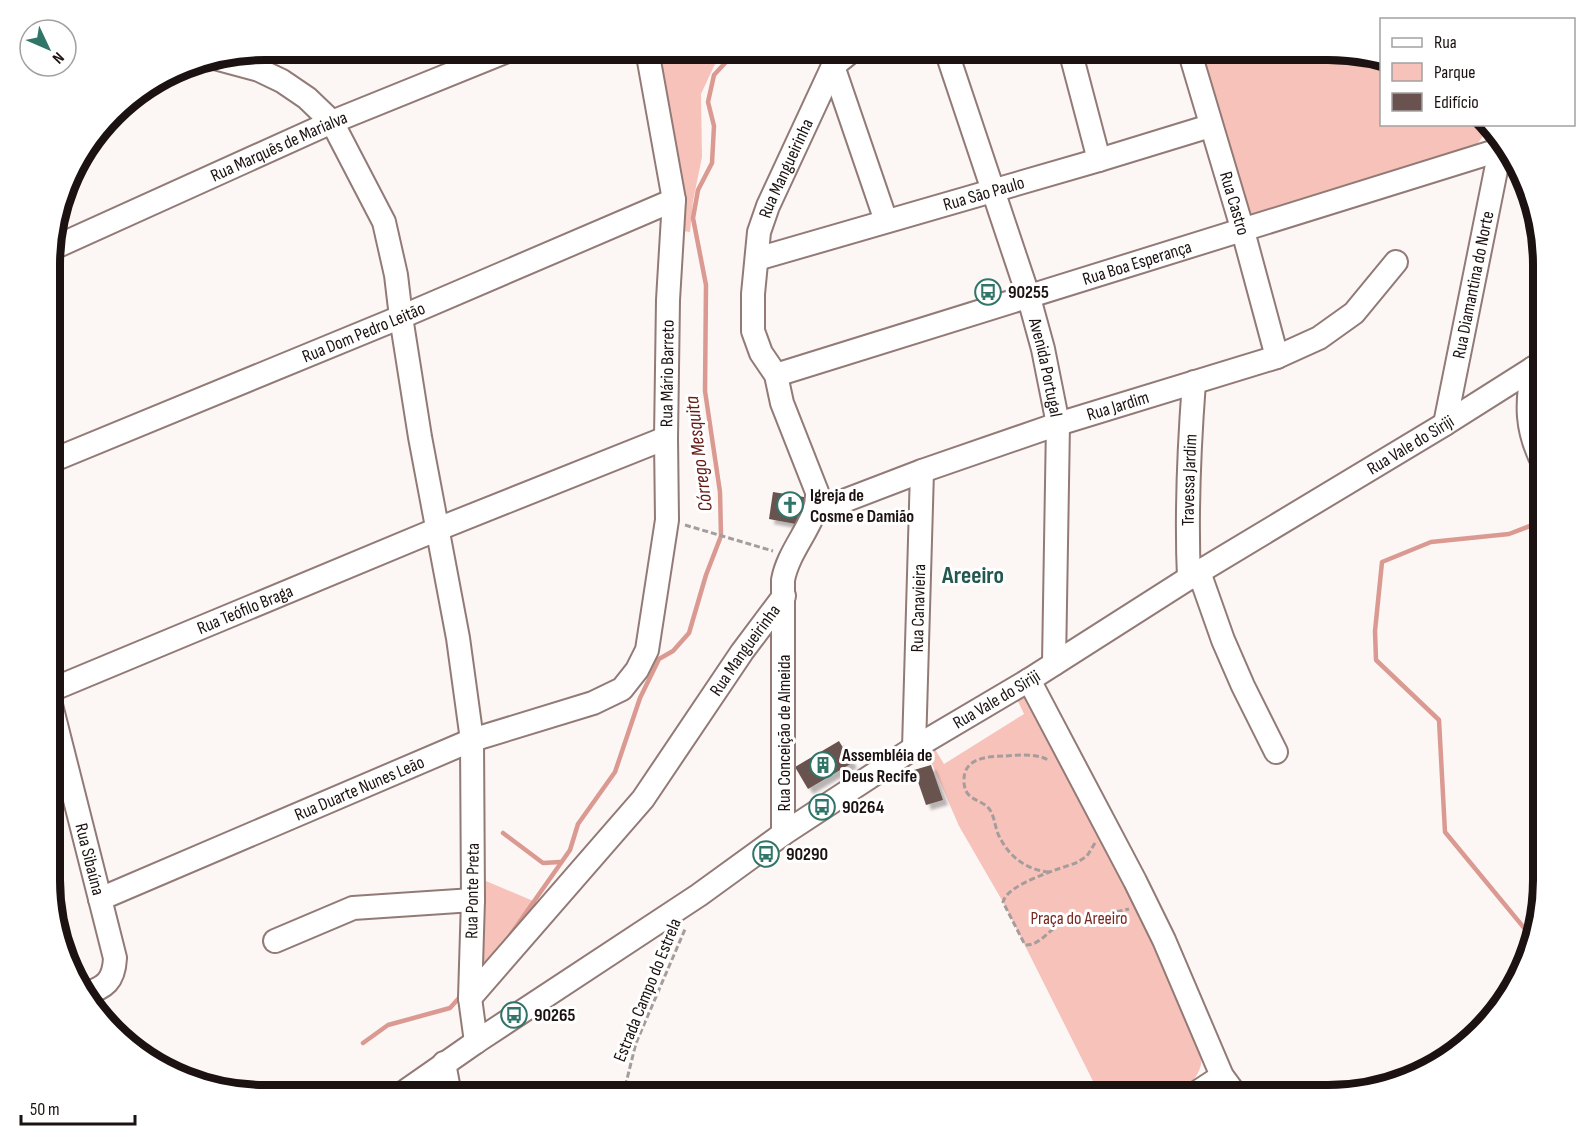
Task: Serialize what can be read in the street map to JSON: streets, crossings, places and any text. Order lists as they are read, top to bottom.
{
  "streets": {
    "street": [
      "Rua Marquês de Marialva",
      "Rua Mangueirinha",
      "Rua São Paulo",
      "Rua Castro",
      "Rua Boa Esperança",
      "Rua Diamantina do Norte",
      "Rua Dom Pedro Leitão",
      "Avenida Portugal",
      "Rua Mário Barreto",
      "Rua Jardim",
      "Rua Vale do Siriji",
      "Travessa Jardim",
      "Rua Teófilo Braga",
      "Rua Canavieira",
      "Rua Conceição de Almeida",
      "Rua Duarte Nunes Leão",
      "Rua Sibaúna",
      "Rua Ponte Preta"
    ],
    "path": ["Estrada Campo do Estrela"]
  },
  "crossings": [
    ["Rua Mangueirinha", "Rua São Paulo"],
    ["Rua Mangueirinha", "Rua Boa Esperança"],
    ["Rua Mangueirinha", "Rua Jardim"],
    ["Rua Mangueirinha", "Rua Conceição de Almeida"],
    ["Rua Mangueirinha", "Rua Ponte Preta"],
    ["Rua São Paulo", "Rua Castro"],
    ["Rua São Paulo", "Avenida Portugal"],
    ["Rua Castro", "Rua Boa Esperança"],
    ["Rua Castro", "Rua Jardim"],
    ["Rua Boa Esperança", "Avenida Portugal"],
    ["Rua Diamantina do Norte", "Rua Vale do Siriji"],
    ["Rua Dom Pedro Leitão", "Rua Mário Barreto"],
    ["Avenida Portugal", "Rua Jardim"],
    ["Avenida Portugal", "Rua Vale do Siriji"],
    ["Rua Mário Barreto", "Rua Teófilo Braga"],
    ["Rua Mário Barreto", "Rua Duarte Nunes Leão"],
    ["Rua Jardim", "Travessa Jardim"],
    ["Rua Jardim", "Rua Canavieira"],
    ["Rua Vale do Siriji", "Travessa Jardim"],
    ["Rua Vale do Siriji", "Rua Canavieira"],
    ["Rua Vale do Siriji", "Rua Conceição de Almeida"],
    ["Rua Vale do Siriji", "Rua Ponte Preta"],
    ["Rua Duarte Nunes Leão", "Rua Sibaúna"],
    ["Rua Duarte Nunes Leão", "Rua Ponte Preta"]
  ],
  "districts": ["Areeiro"],
  "water": ["Córrego Mesquita"],
  "parks": ["Praça do Areeiro"],
  "places": {
    "bus stop": [
      "90255",
      "90264",
      "90290",
      "90265"
    ],
    "church": ["Igreja de Cosme e Damião"],
    "building": ["Assembléia de Deus Recife"]
  },
  "legend": ["Rua", "Parque", "Edifício"],
  "scale_bar": "50 m",
  "north": "bottom right"
}
